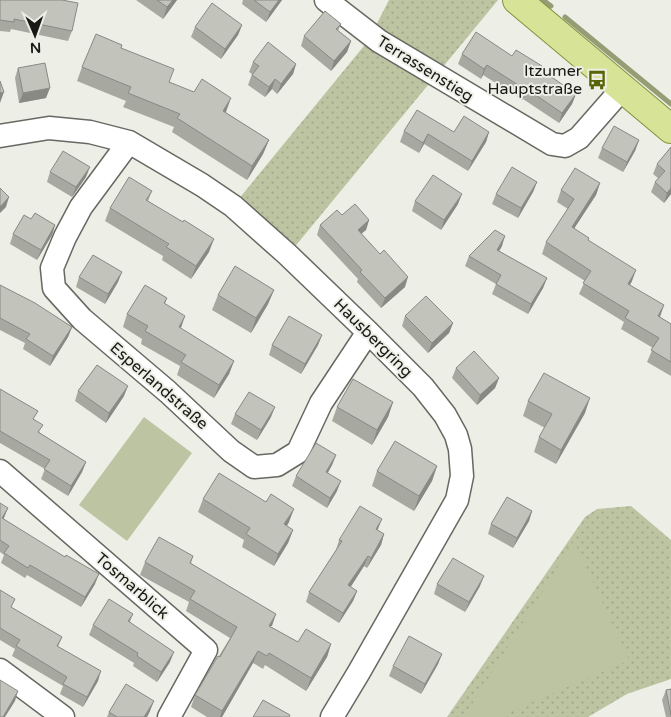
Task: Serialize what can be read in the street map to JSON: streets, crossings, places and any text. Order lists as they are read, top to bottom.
{
  "streets": {
    "street": [
      "Terrassenstieg",
      "Hausbergring",
      "Esperlandstraße",
      "Tosmarblick"
    ]
  },
  "crossings": [
    ["Hausbergring", "Esperlandstraße"]
  ],
  "places": {
    "bus stop": ["Itzumer Hauptstraße"]
  },
  "north": "bottom"
}
